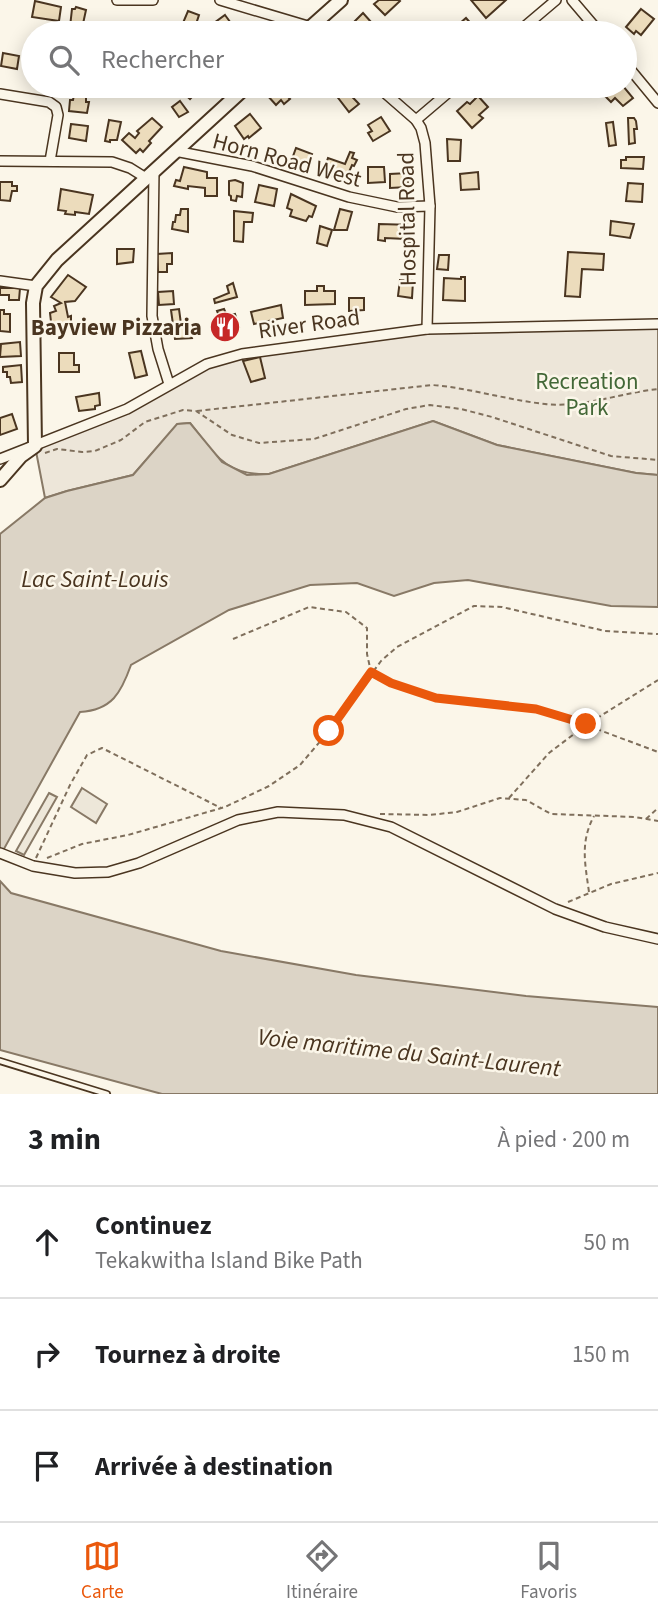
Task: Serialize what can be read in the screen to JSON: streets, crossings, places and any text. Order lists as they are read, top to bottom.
{
  "streets": {
    "street": ["Horn Road West", "Hospital Road", "River Road"]
  },
  "crossings": [
    ["Horn Road West", "Hospital Road"],
    ["Hospital Road", "River Road"]
  ],
  "water": ["Lac Saint-Louis", "Voie maritime du Saint-Laurent"],
  "parks": ["Recreation Park"],
  "places": {
    "restaurant": ["Bayview Pizzaria"]
  },
  "page": {
    "search": "Rechercher",
    "heading": ["3 min", "À pied · 200 m"],
    "list": [
      ["Continuez", "Tekakwitha Island Bike Path", "50 m"],
      ["Tournez à droite", "150 m"],
      "Arrivée à destination"
    ],
    "nav": ["Carte", "Itinéraire", "Favoris"]
  }
}
